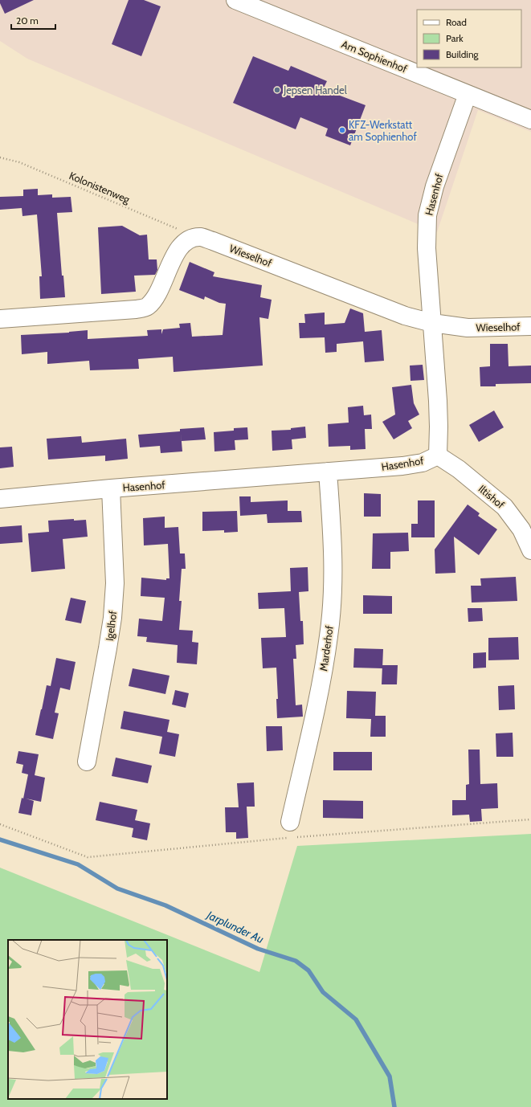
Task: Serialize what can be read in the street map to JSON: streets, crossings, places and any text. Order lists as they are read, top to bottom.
{
  "streets": {
    "street": [
      "Am Sophienhof",
      "Hasenhof",
      "Wieselhof",
      "Iltishof",
      "Igelhof",
      "Marderhof"
    ],
    "path": ["Kolonistenweg"]
  },
  "crossings": [
    ["Am Sophienhof", "Hasenhof"],
    ["Kolonistenweg", "Wieselhof"],
    ["Hasenhof", "Wieselhof"],
    ["Hasenhof", "Iltishof"],
    ["Hasenhof", "Igelhof"],
    ["Hasenhof", "Marderhof"]
  ],
  "water": ["Jarplunder Au"],
  "places": ["Jepsen Handel", "KFZ-Werkstatt am Sophienhof"],
  "legend": ["Road", "Park", "Building"],
  "scale_bar": "20 m"
}
